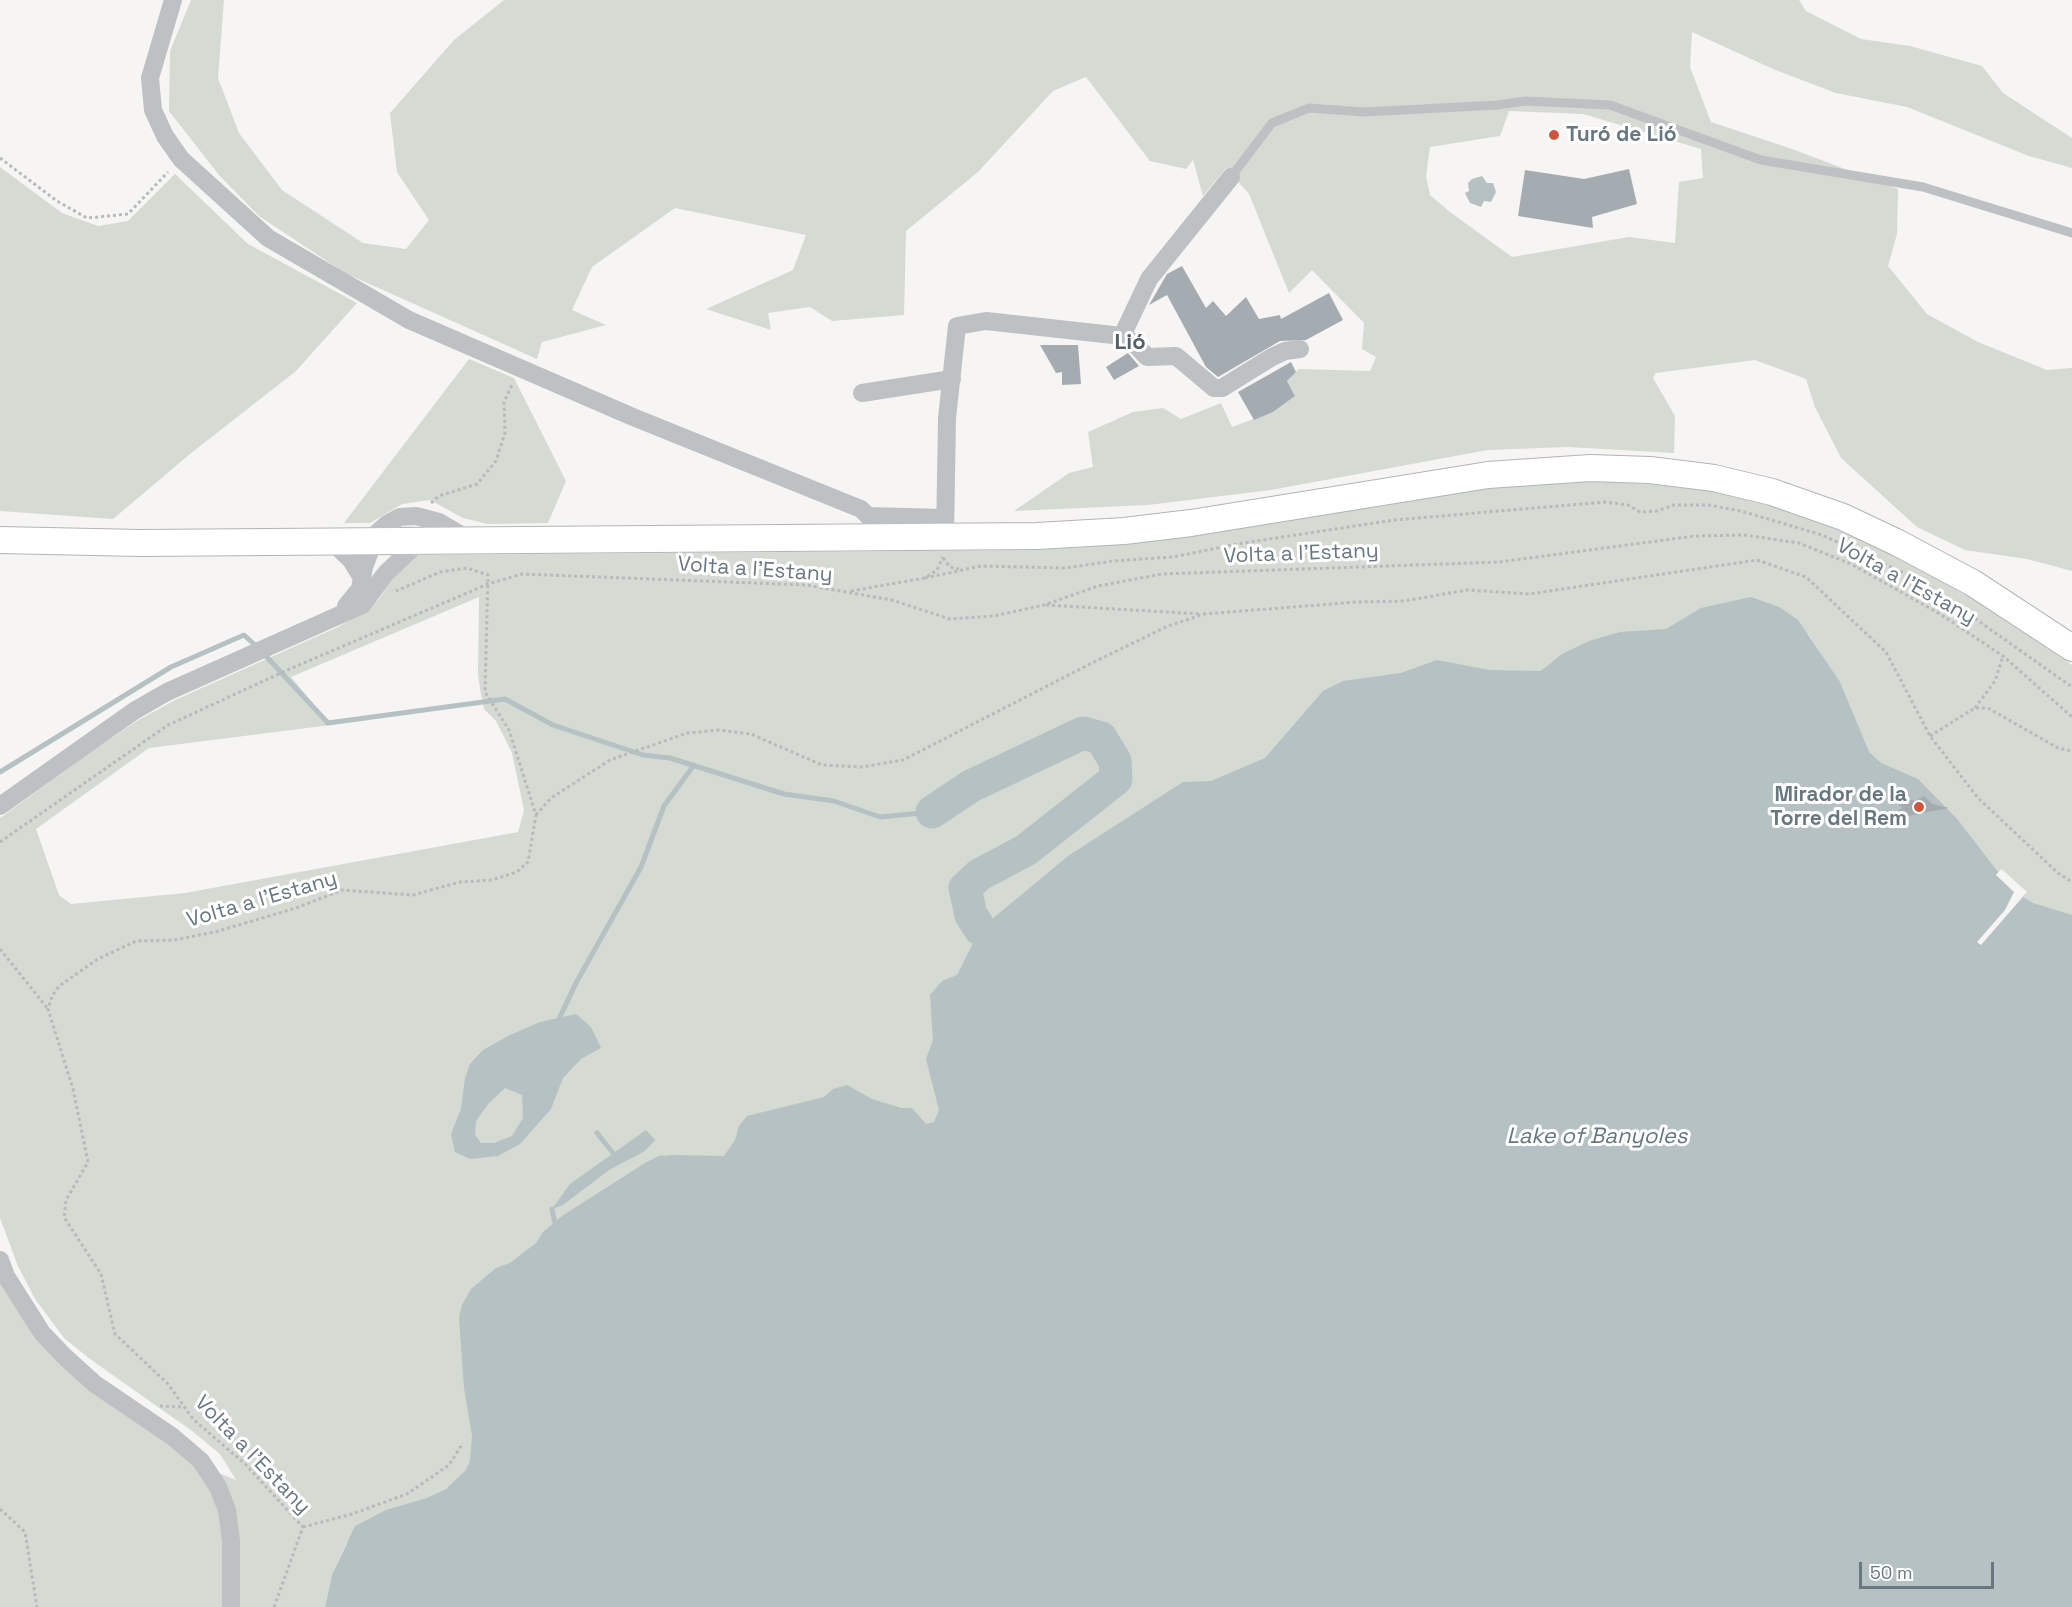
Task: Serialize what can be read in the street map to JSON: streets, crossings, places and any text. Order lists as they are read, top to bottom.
{
  "streets": {
    "path": ["Volta a l'Estany"]
  },
  "districts": ["Lió"],
  "water": ["Lake of Banyoles"],
  "places": ["Turó de Lió", "Mirador de la Torre del Rem"],
  "scale_bar": "50 m"
}
